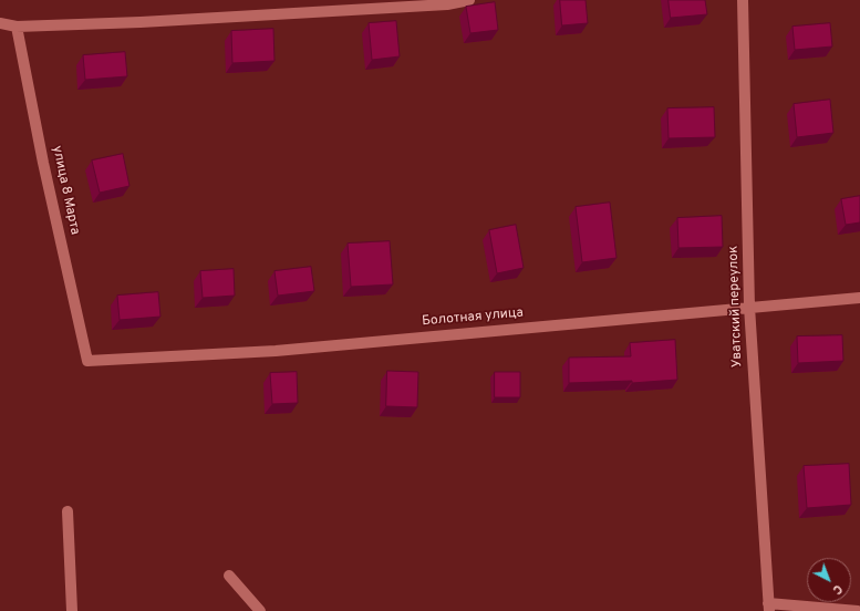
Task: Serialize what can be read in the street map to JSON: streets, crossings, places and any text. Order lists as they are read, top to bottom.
{
  "streets": {
    "street": ["улица 8 Марта", "Уватский переулок", "Болотная улица"]
  },
  "crossings": [
    ["улица 8 Марта", "Болотная улица"],
    ["Уватский переулок", "Болотная улица"]
  ],
  "north": "bottom right"
}
